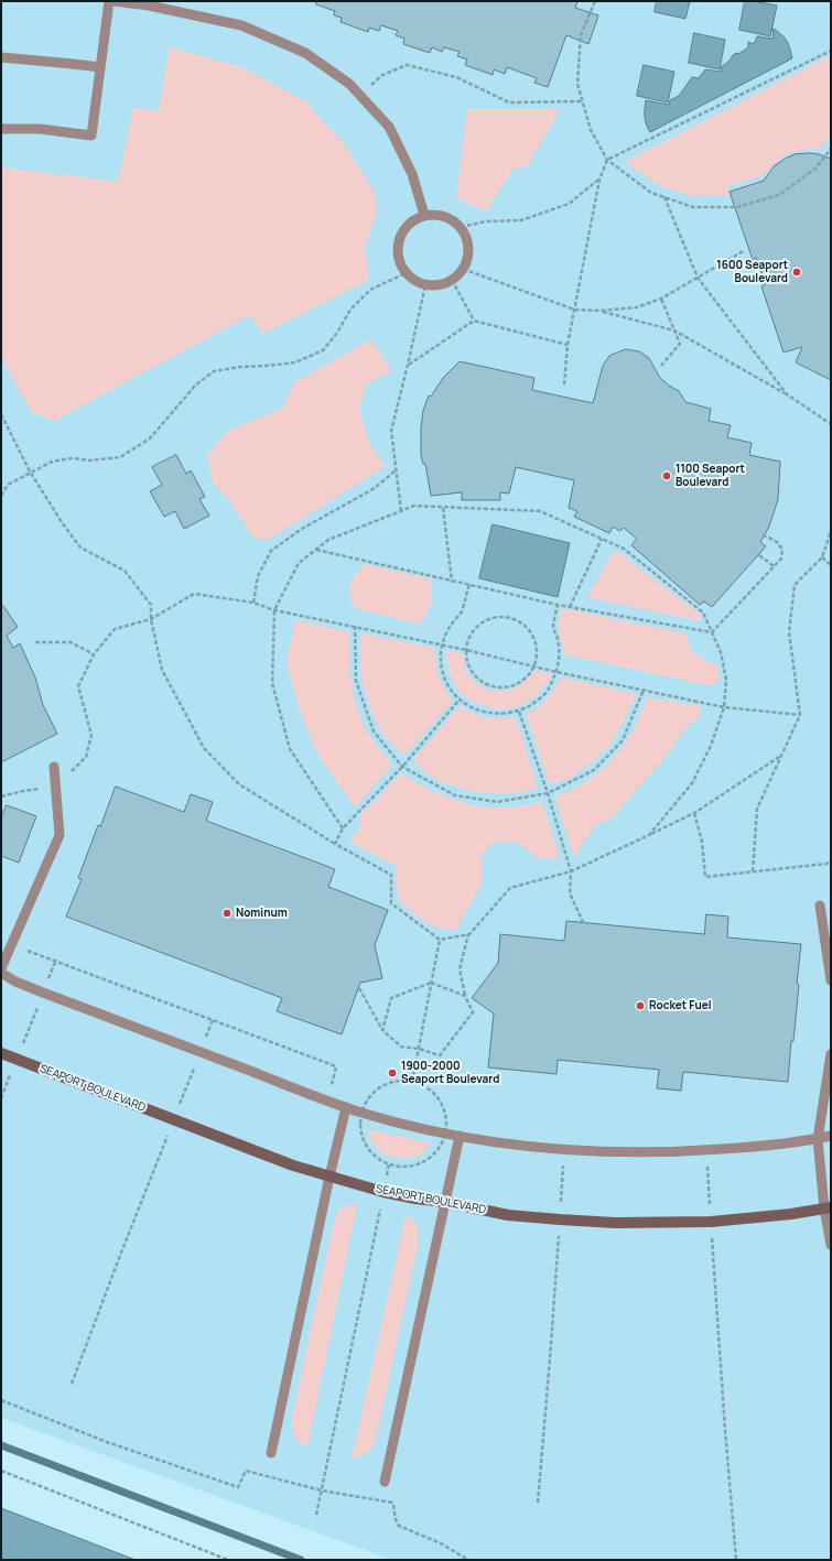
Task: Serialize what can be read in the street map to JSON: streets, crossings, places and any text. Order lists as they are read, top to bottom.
{
  "streets": {
    "main road": ["SEAPORT BOULEVARD"]
  },
  "places": [
    "1600 Seaport Boulevard",
    "1100 Seaport Boulevard",
    "Nominum",
    "Rocket Fuel",
    "1900-2000 Seaport Boulevard"
  ]
}
